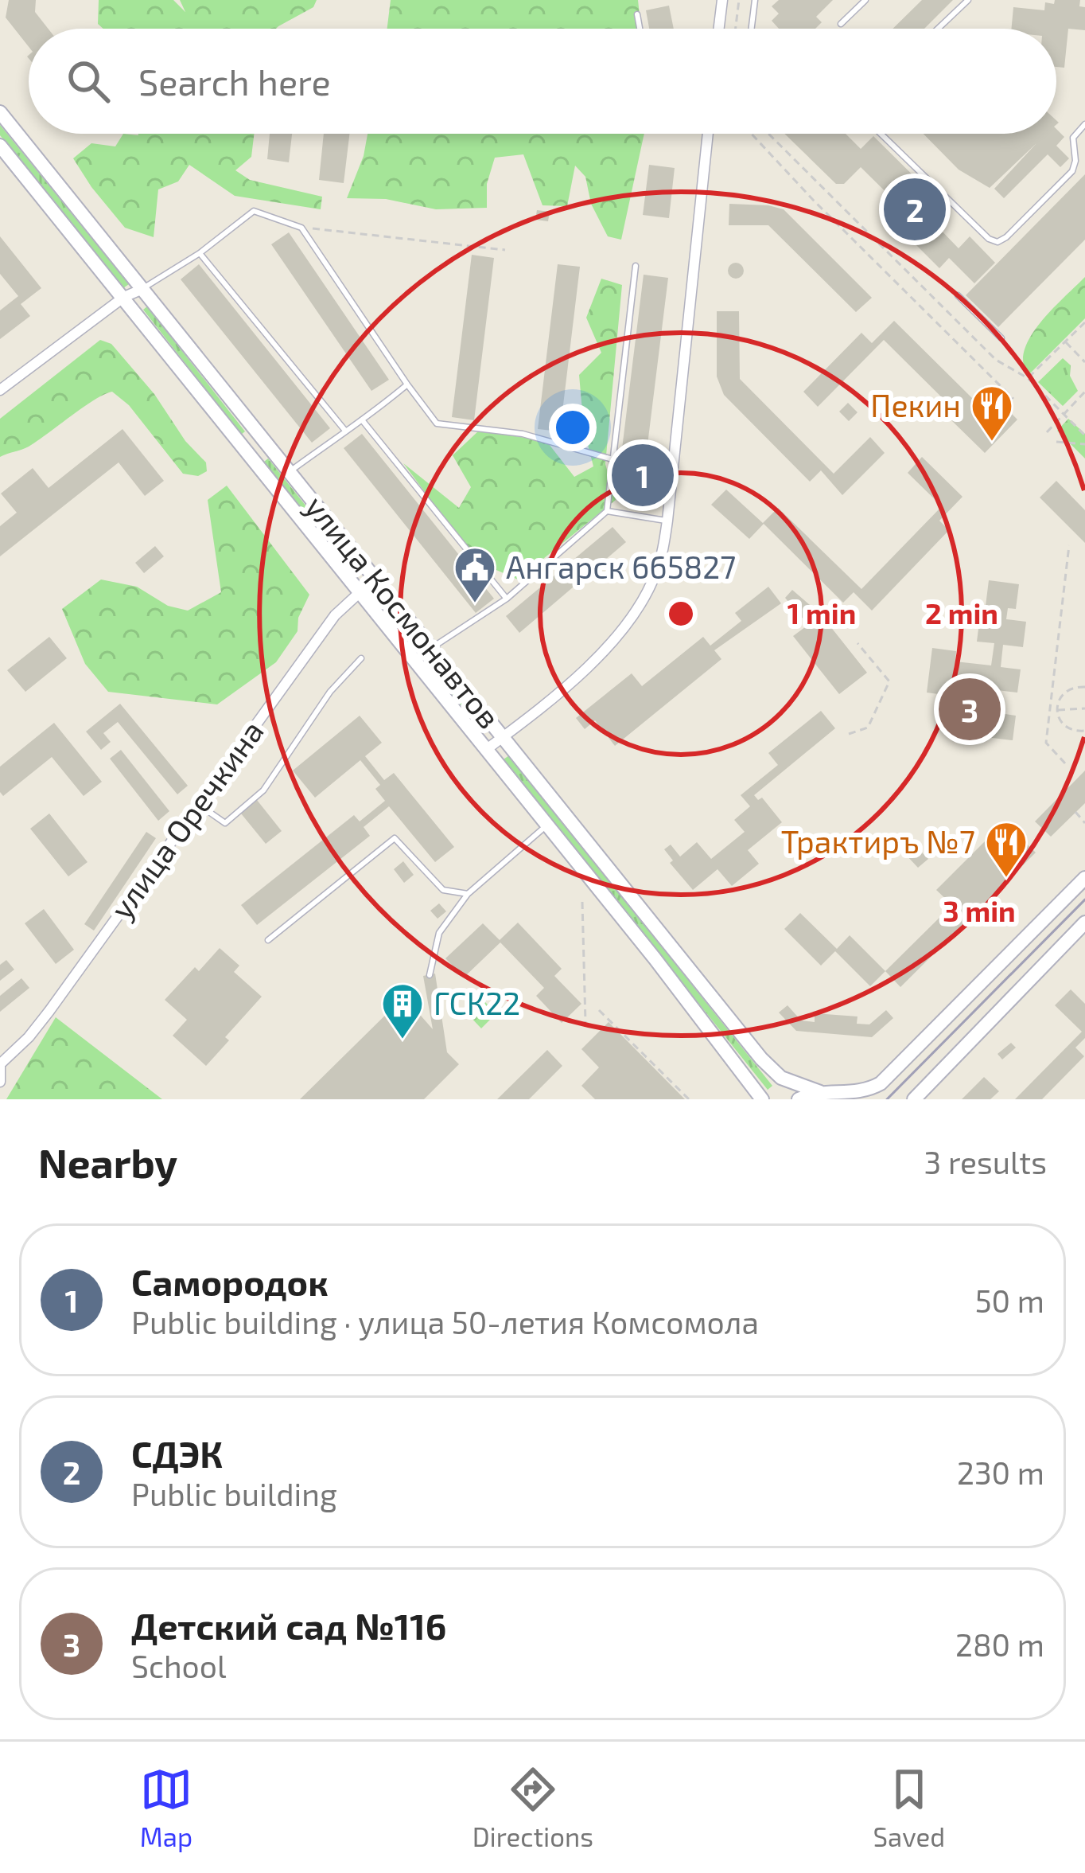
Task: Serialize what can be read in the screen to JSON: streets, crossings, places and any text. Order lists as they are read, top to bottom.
{
  "streets": {
    "street": ["улица Космонавтов", "улица Оречкина"]
  },
  "crossings": [
    ["улица Космонавтов", "улица Оречкина"]
  ],
  "places": {
    "restaurant": ["Пекин", "Трактиръ №7"],
    "public building": ["Ангарск 665827"],
    "building": ["ГСК22"]
  },
  "page": {
    "search": "Search here",
    "pins": ["2", "1", "3"],
    "heading": ["Nearby", "3 results"],
    "list": [
      {
        "mark": "1",
        "name": "Самородок",
        "note": "Public building · улица 50-летия Комсомола",
        "value": "50 m"
      },
      {
        "mark": "2",
        "name": "СДЭК",
        "note": "Public building",
        "value": "230 m"
      },
      {
        "mark": "3",
        "name": "Детский сад №116",
        "note": "School",
        "value": "280 m"
      }
    ],
    "nav": ["Map", "Directions", "Saved"]
  },
  "rings": ["1 min", "2 min", "3 min"]
}
